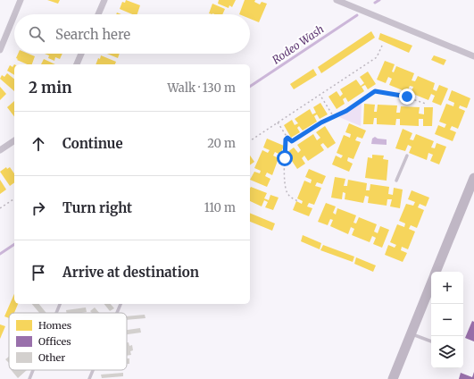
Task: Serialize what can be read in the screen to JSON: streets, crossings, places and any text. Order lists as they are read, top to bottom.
{
  "water": ["Rodeo Wash"],
  "legend": ["Homes", "Offices", "Other"],
  "page": {
    "search": "Search here",
    "heading": ["2 min", "Walk · 130 m"],
    "list": [
      ["Continue", "20 m"],
      ["Turn right", "110 m"],
      "Arrive at destination"
    ],
    "map_buttons": ["+", "−"]
  }
}
